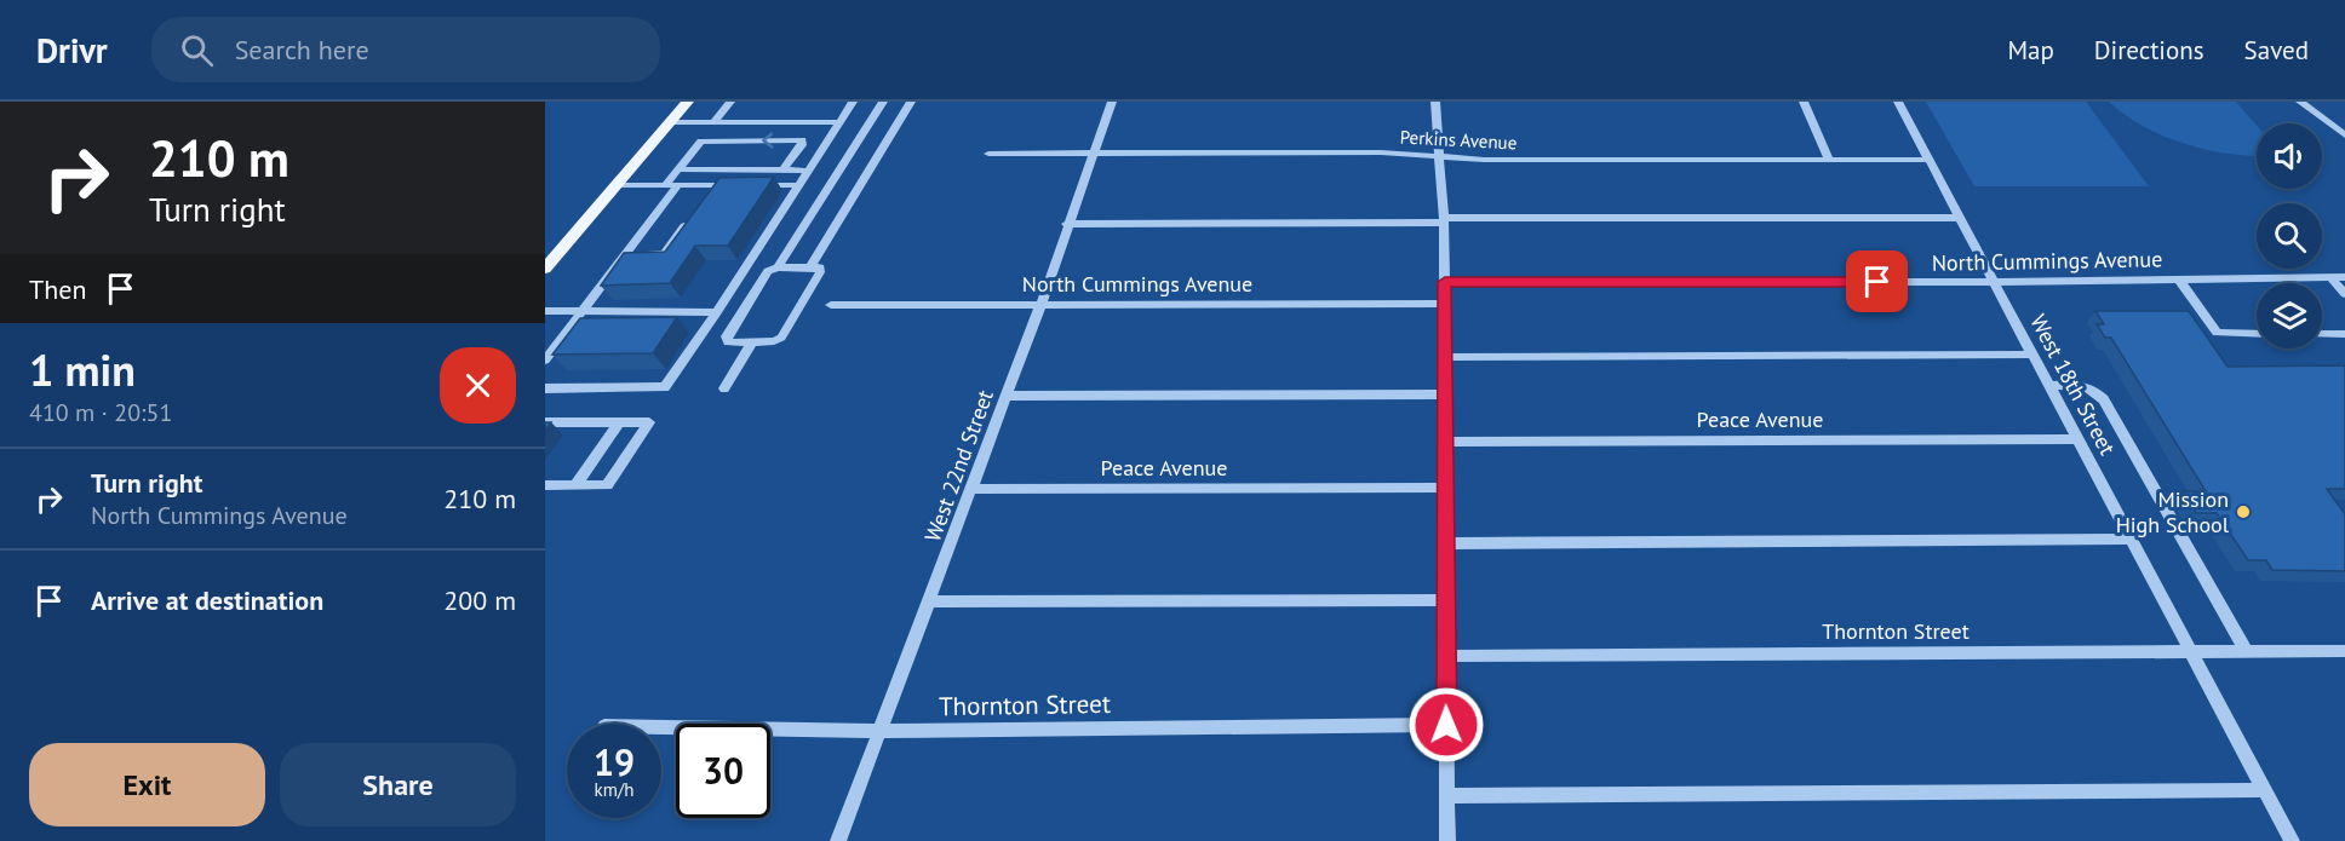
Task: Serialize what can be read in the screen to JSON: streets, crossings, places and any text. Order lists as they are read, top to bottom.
{
  "streets": {
    "street": [
      "Perkins Avenue",
      "North Cummings Avenue",
      "West 18th Street",
      "Peace Avenue",
      "West 22nd Street",
      "Thornton Street"
    ]
  },
  "crossings": [
    ["Perkins Avenue", "West 18th Street"],
    ["Perkins Avenue", "West 22nd Street"],
    ["North Cummings Avenue", "West 18th Street"],
    ["North Cummings Avenue", "West 22nd Street"],
    ["West 18th Street", "Peace Avenue"],
    ["West 18th Street", "Thornton Street"],
    ["Peace Avenue", "West 22nd Street"],
    ["West 22nd Street", "Thornton Street"]
  ],
  "places": ["Mission High School"],
  "page": {
    "header": "Drivr",
    "search": "Search here",
    "nav": ["Map", "Directions", "Saved"],
    "turn": ["210 m", "Turn right"],
    "then": "Then",
    "heading": ["1 min", "410 m · 20:51"],
    "list": [
      {
        "name": "Turn right",
        "note": "North Cummings Avenue",
        "value": "210 m"
      },
      {
        "name": "Arrive at destination",
        "value": "200 m"
      }
    ],
    "speed": "19 km/h",
    "limit": "30",
    "buttons": ["Exit", "Share"]
  }
}
